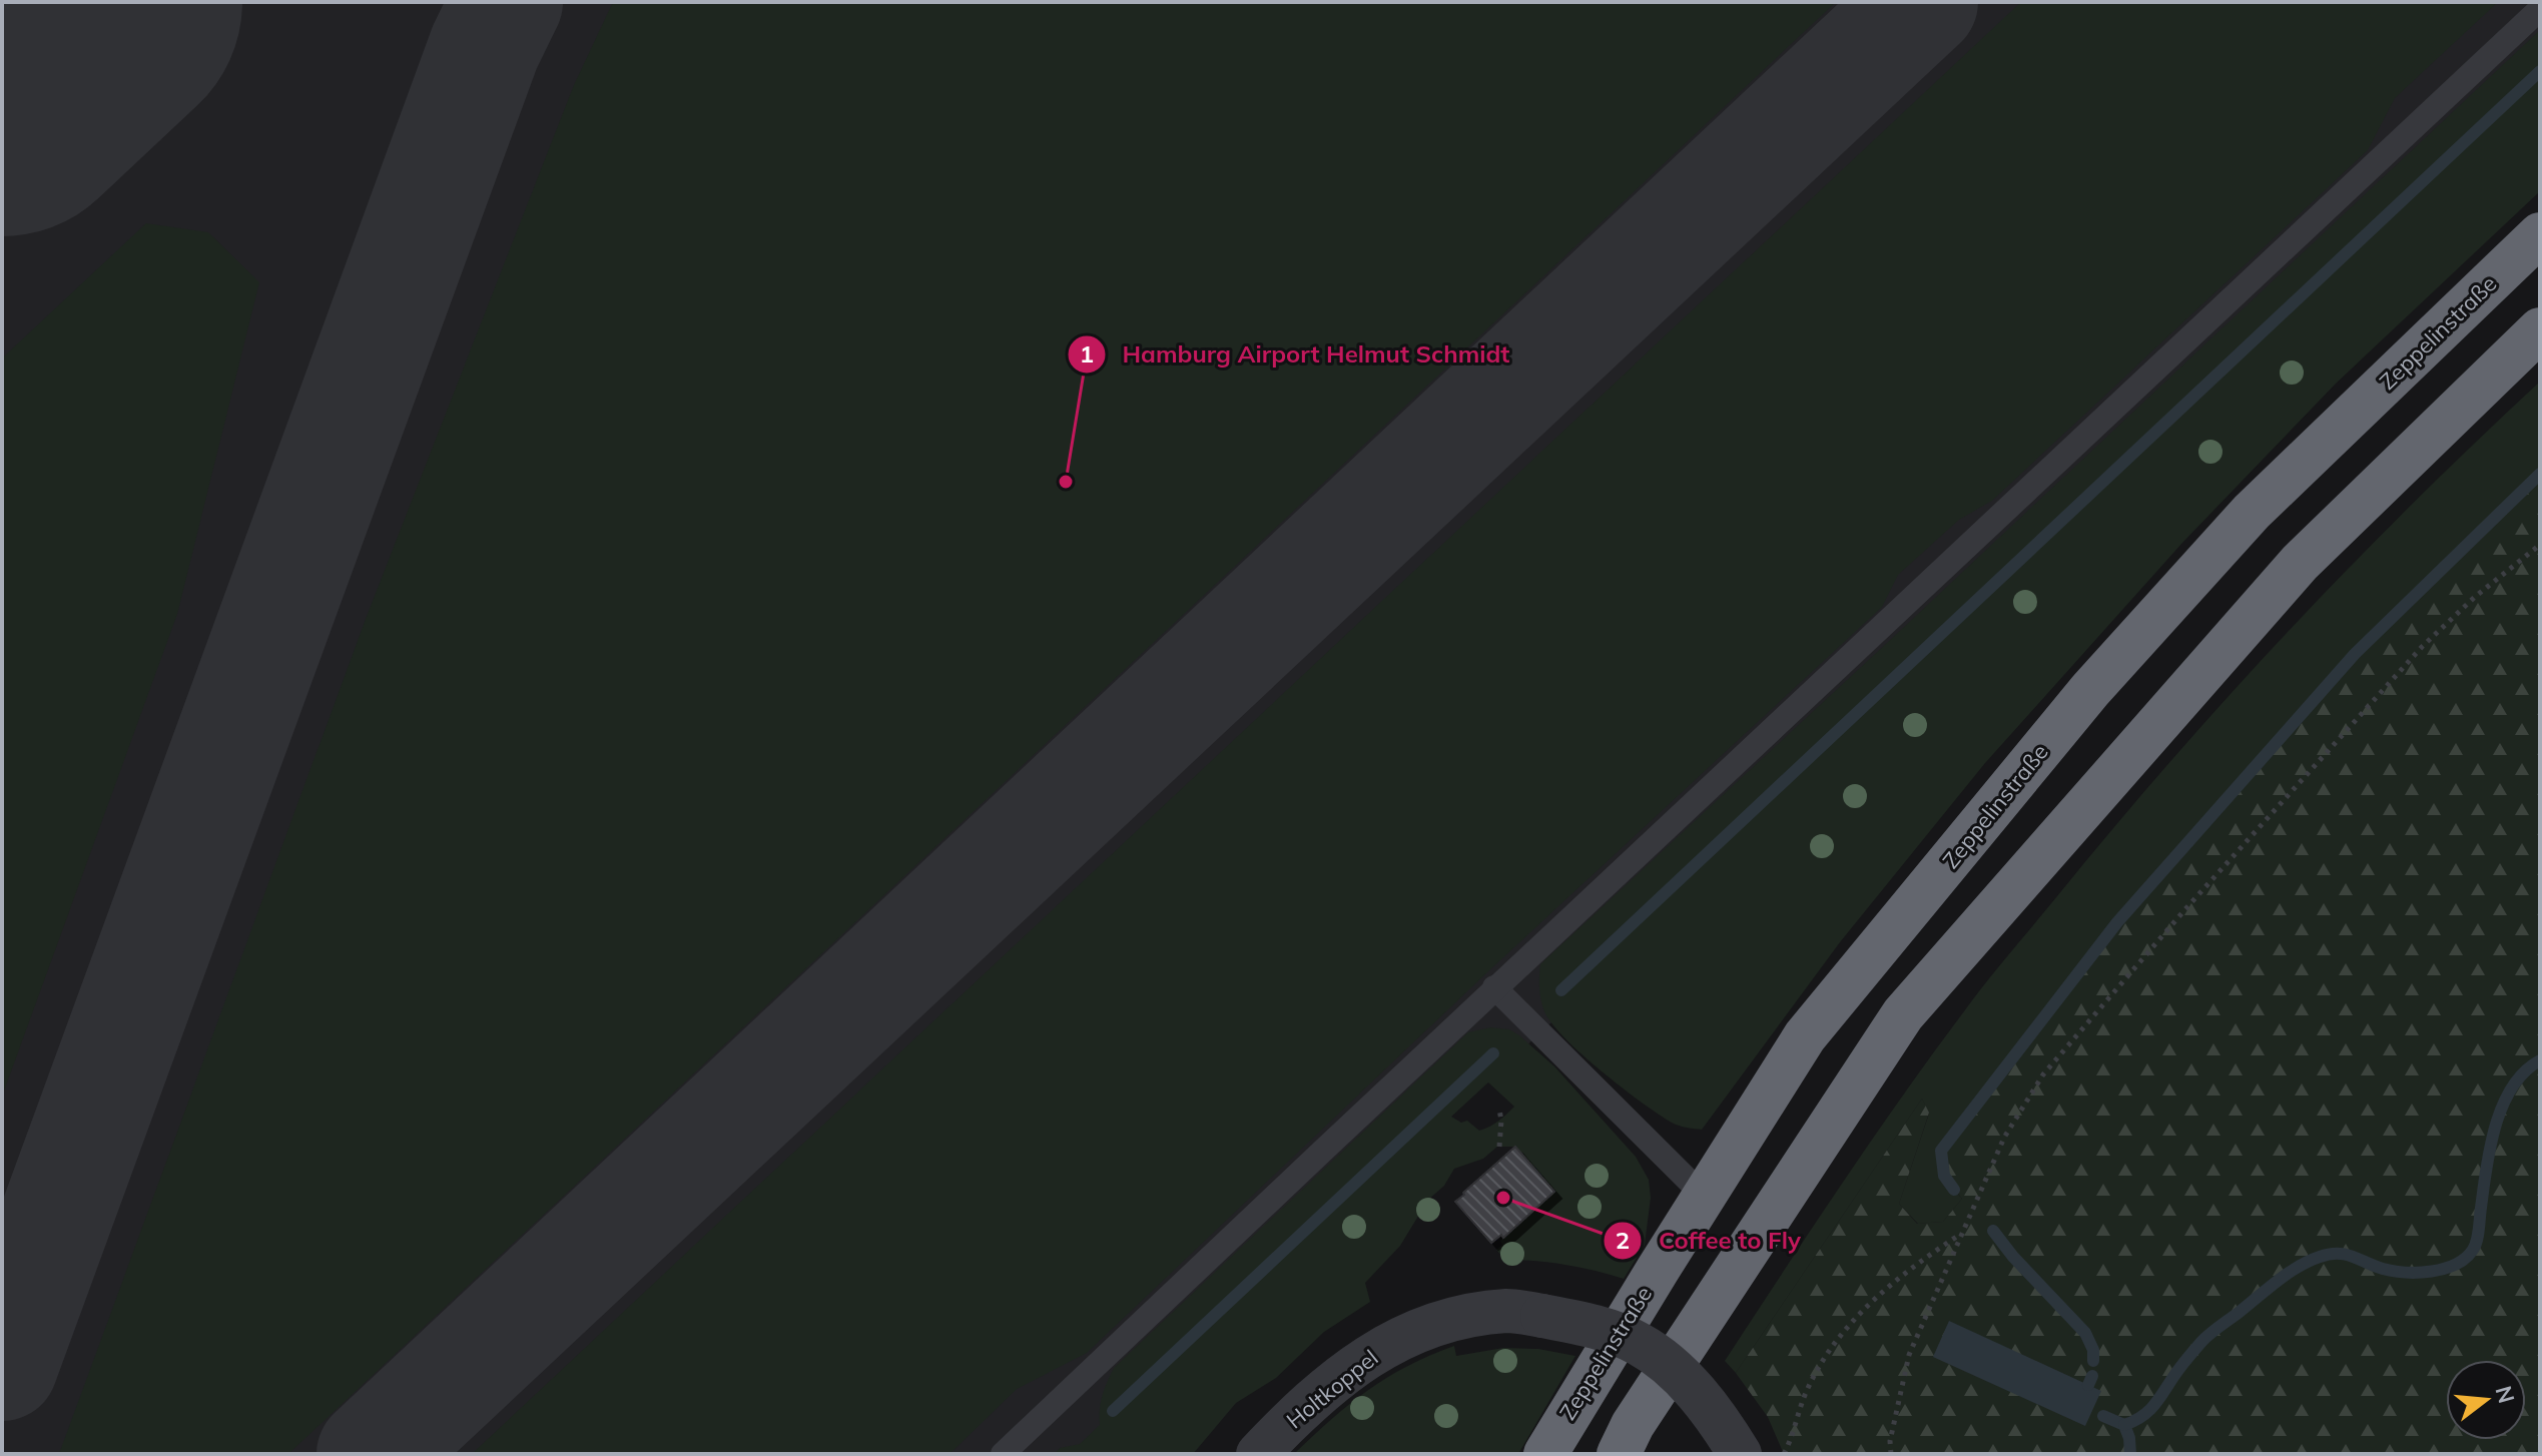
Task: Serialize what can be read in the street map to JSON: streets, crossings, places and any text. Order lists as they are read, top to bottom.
{
  "streets": {
    "highway": ["Zeppelinstraße"],
    "street": ["Holtkoppel"]
  },
  "places": ["Hamburg Airport Helmut Schmidt", "Coffee to Fly"],
  "north": "right"
}
